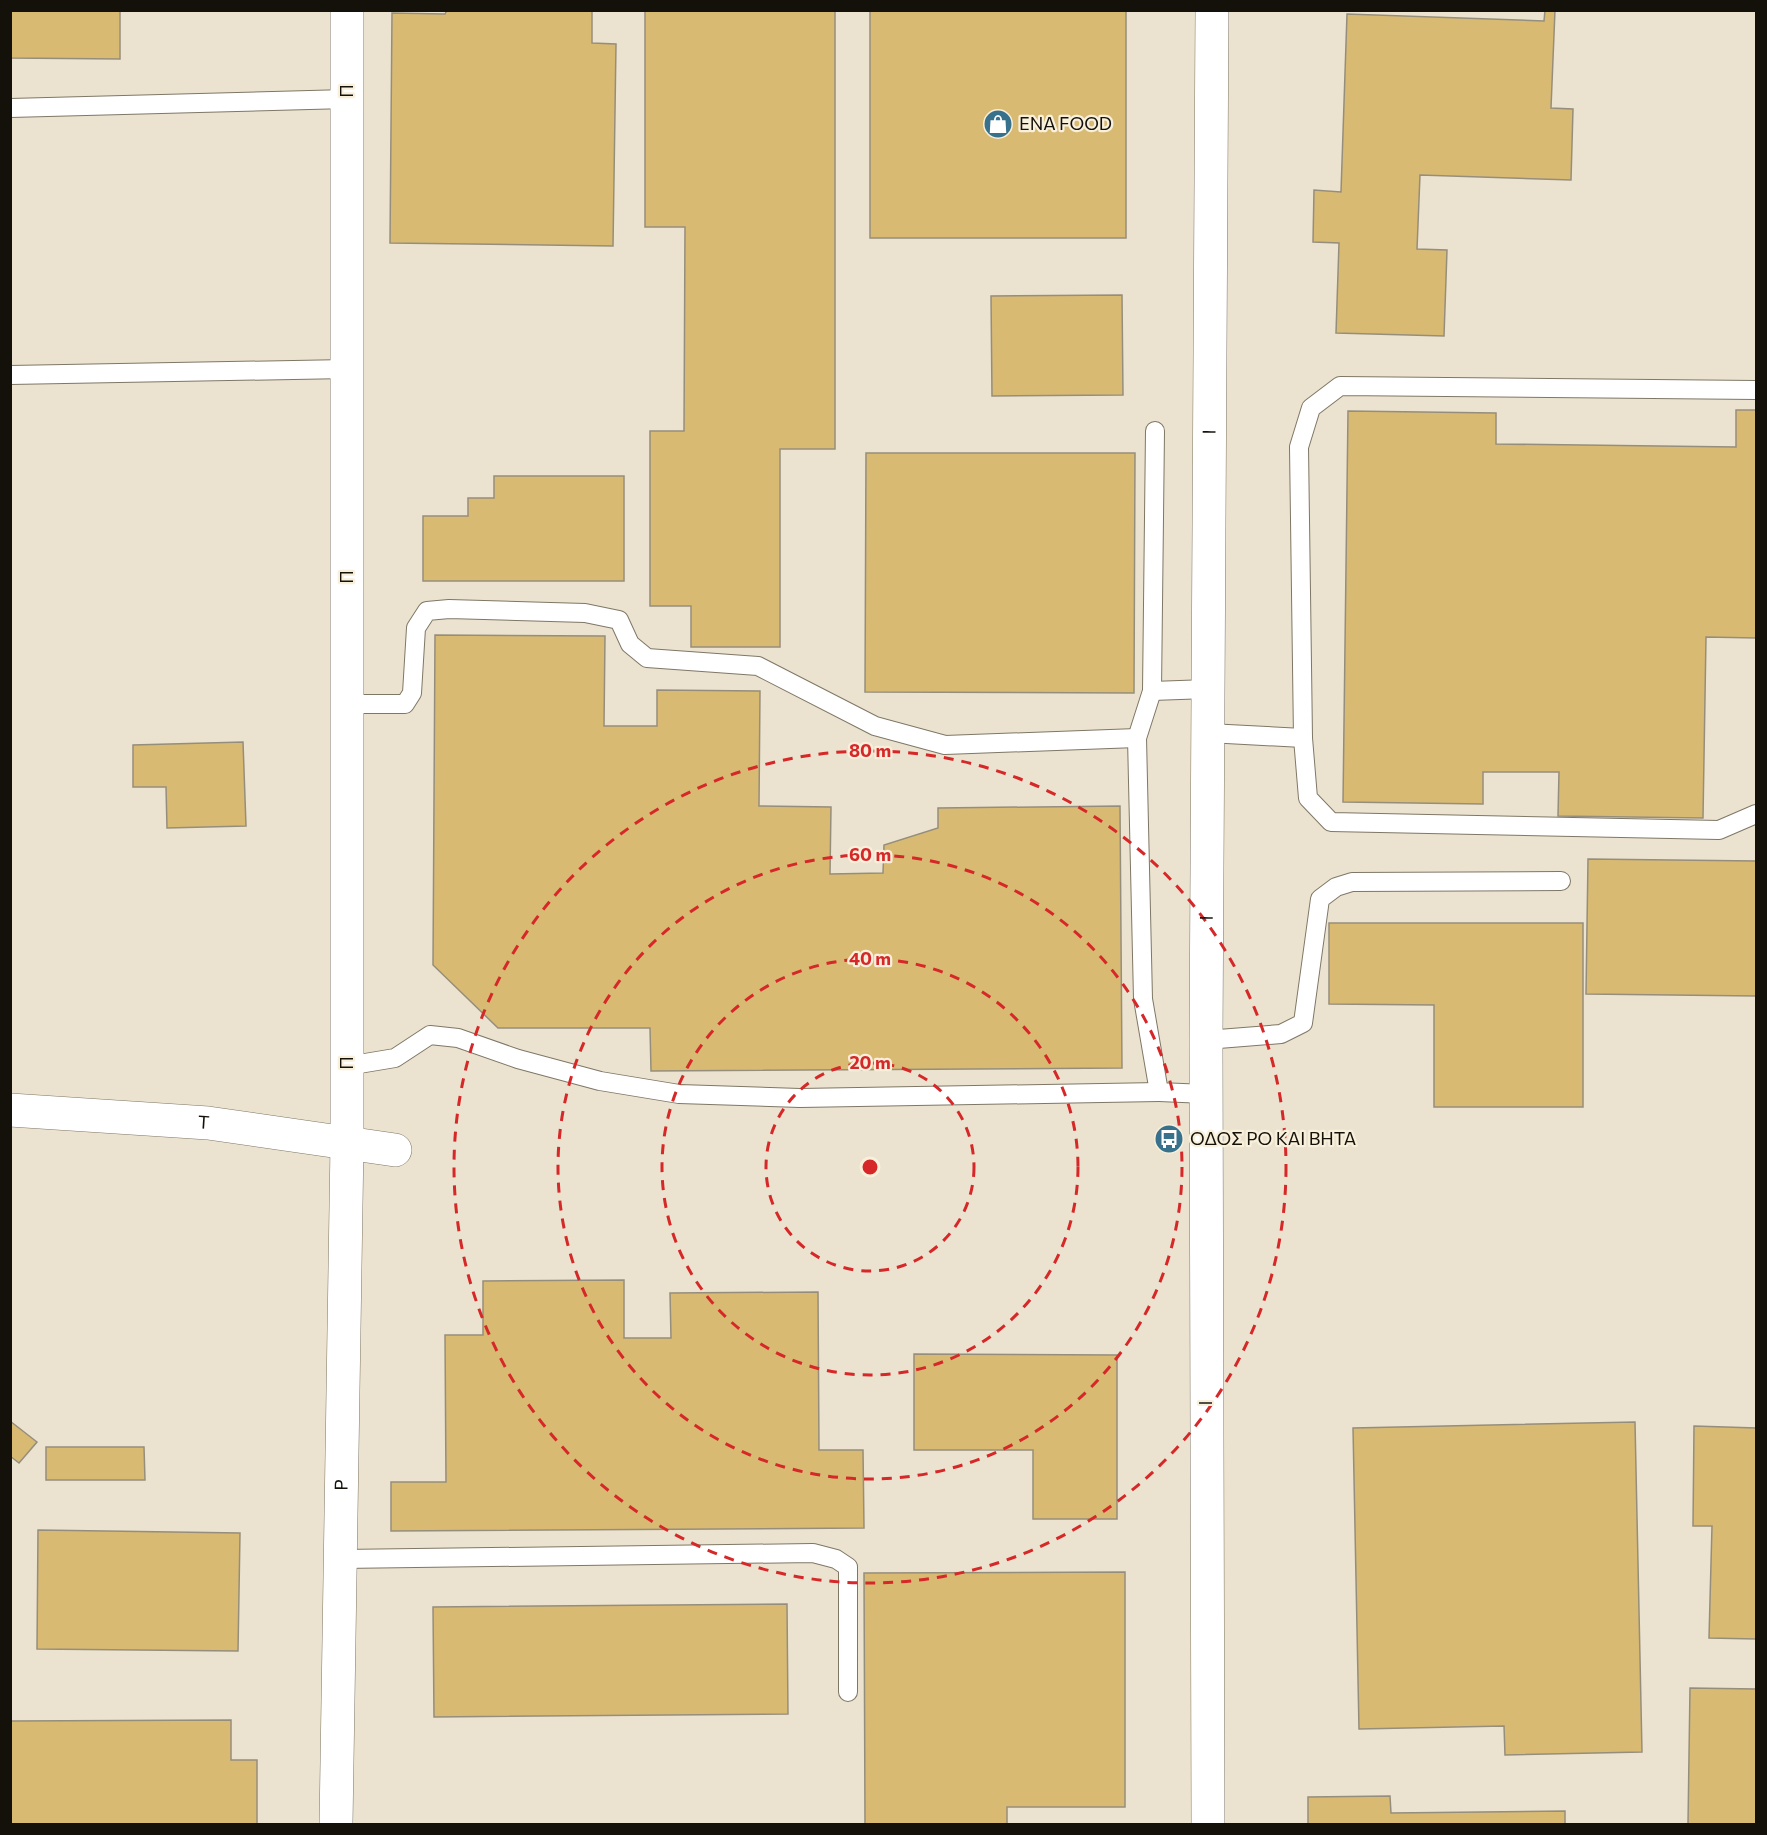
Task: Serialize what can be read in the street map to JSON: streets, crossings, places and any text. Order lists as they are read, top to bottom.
{
  "streets": {
    "street": [
      "Π",
      "Ι",
      "Τ",
      "Ρ"
    ]
  },
  "crossings": [
    ["Π", "Τ"],
    ["Π", "Ρ"],
    ["Τ", "Ρ"]
  ],
  "places": {
    "shop": ["ENA FOOD"],
    "bus stop": ["ΟΔΟΣ ΡΟ ΚΑΙ ΒΗΤΑ"]
  },
  "rings": [
    "80 m",
    "60 m",
    "40 m",
    "20 m"
  ]
}
